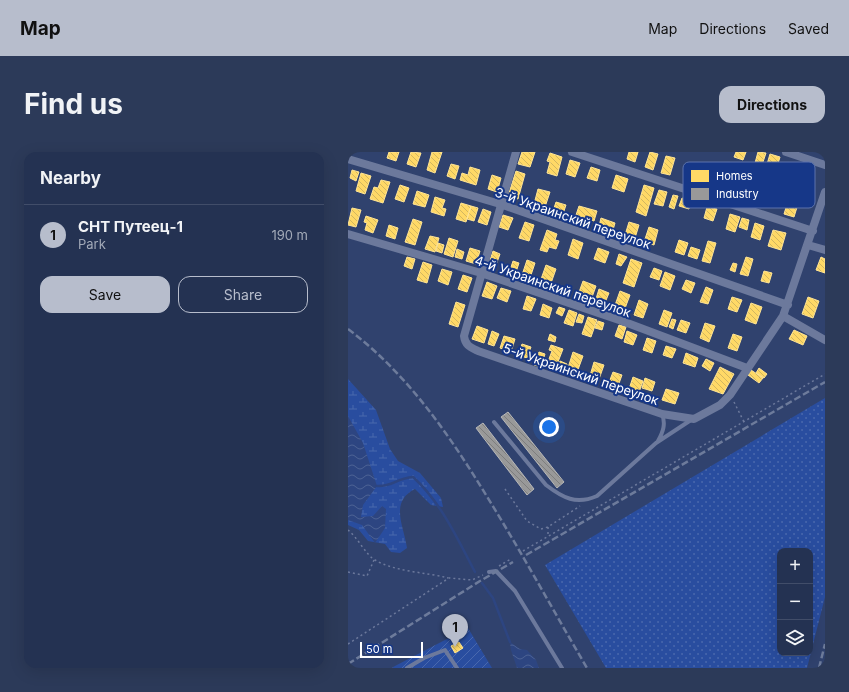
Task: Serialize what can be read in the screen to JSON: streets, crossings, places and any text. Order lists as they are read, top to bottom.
{
  "streets": {
    "street": ["3-й Украинский переулок", "4-й Украинский переулок", "5-й Украинский переулок"]
  },
  "crossings": [
    ["4-й Украинский переулок", "5-й Украинский переулок"]
  ],
  "legend": ["Homes", "Industry"],
  "scale_bar": "50 m",
  "page": {
    "header": "Map",
    "nav": ["Map", "Directions", "Saved"],
    "buttons": [
      "Directions",
      ["Save", "Share"]
    ],
    "title": "Find us",
    "heading": "Nearby",
    "list": [
      {
        "mark": "1",
        "name": "СНТ Путеец-1",
        "note": "Park",
        "value": "190 m"
      }
    ],
    "map_buttons": ["+", "−"],
    "pins": "1",
    "scale": "50 m"
  }
}
